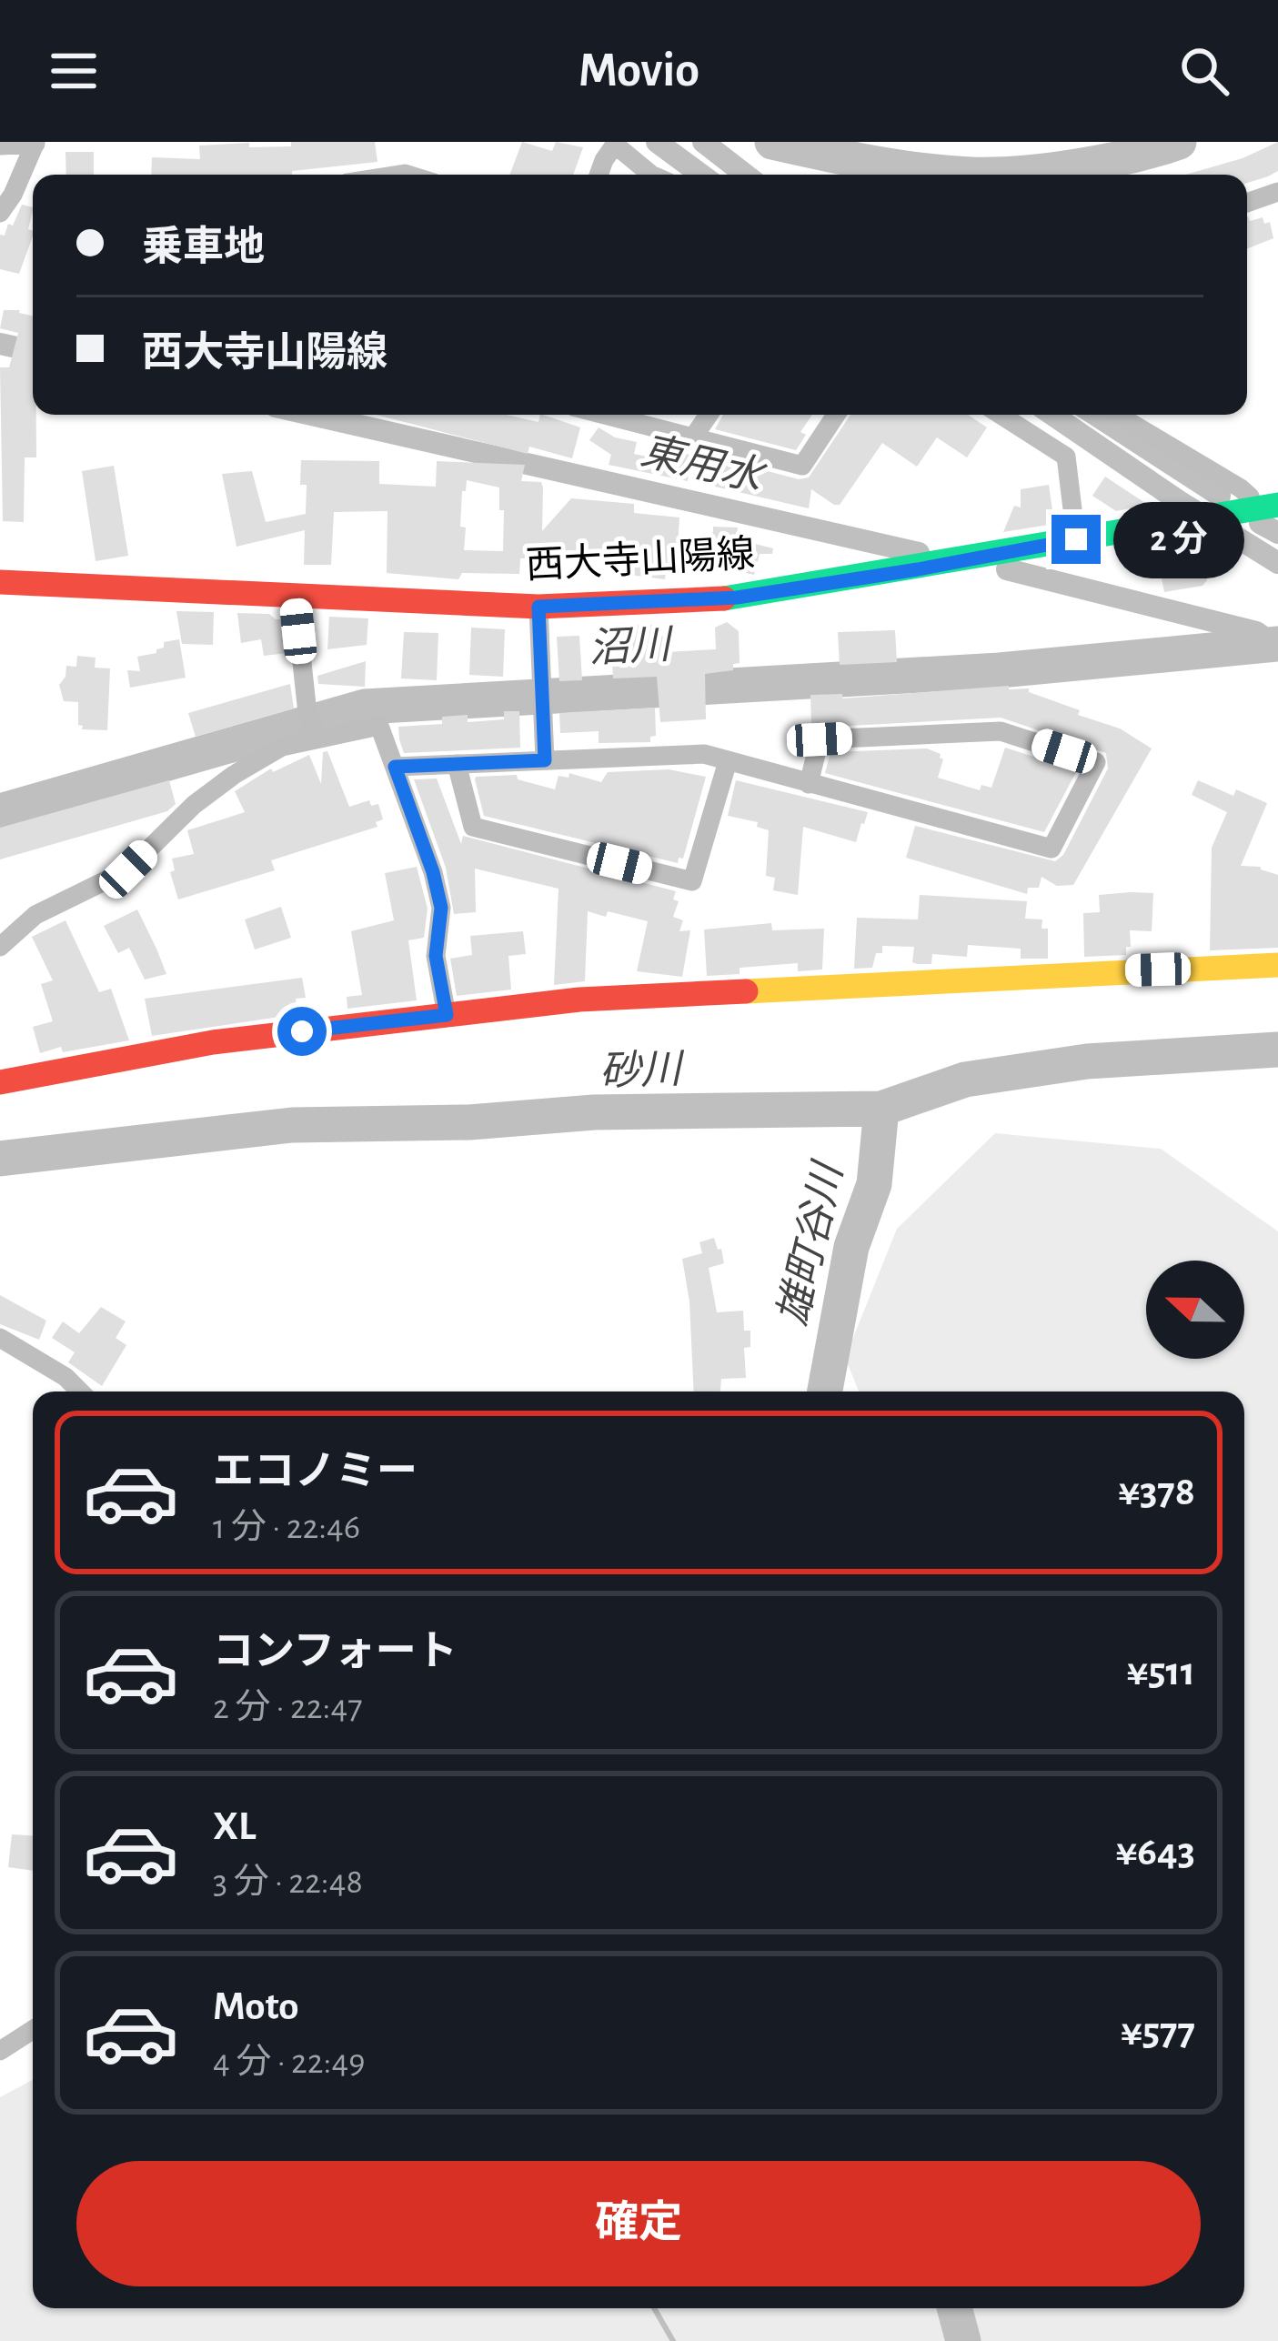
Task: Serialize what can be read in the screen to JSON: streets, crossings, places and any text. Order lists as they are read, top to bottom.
{
  "streets": {
    "street": ["西大寺山陽線"]
  },
  "water": [
    "東用水",
    "沼川",
    "砂川",
    "雄町谷川"
  ],
  "north": "left",
  "page": {
    "header": "Movio",
    "banner": ["乗車地", "西大寺山陽線"],
    "bubble": "2 分",
    "list": [
      {
        "name": "エコノミー",
        "note": "1 分 · 22:46",
        "value": "¥378"
      },
      {
        "name": "コンフォート",
        "note": "2 分 · 22:47",
        "value": "¥511"
      },
      {
        "name": "XL",
        "note": "3 分 · 22:48",
        "value": "¥643"
      },
      {
        "name": "Moto",
        "note": "4 分 · 22:49",
        "value": "¥577"
      }
    ],
    "buttons": "確定"
  }
}
